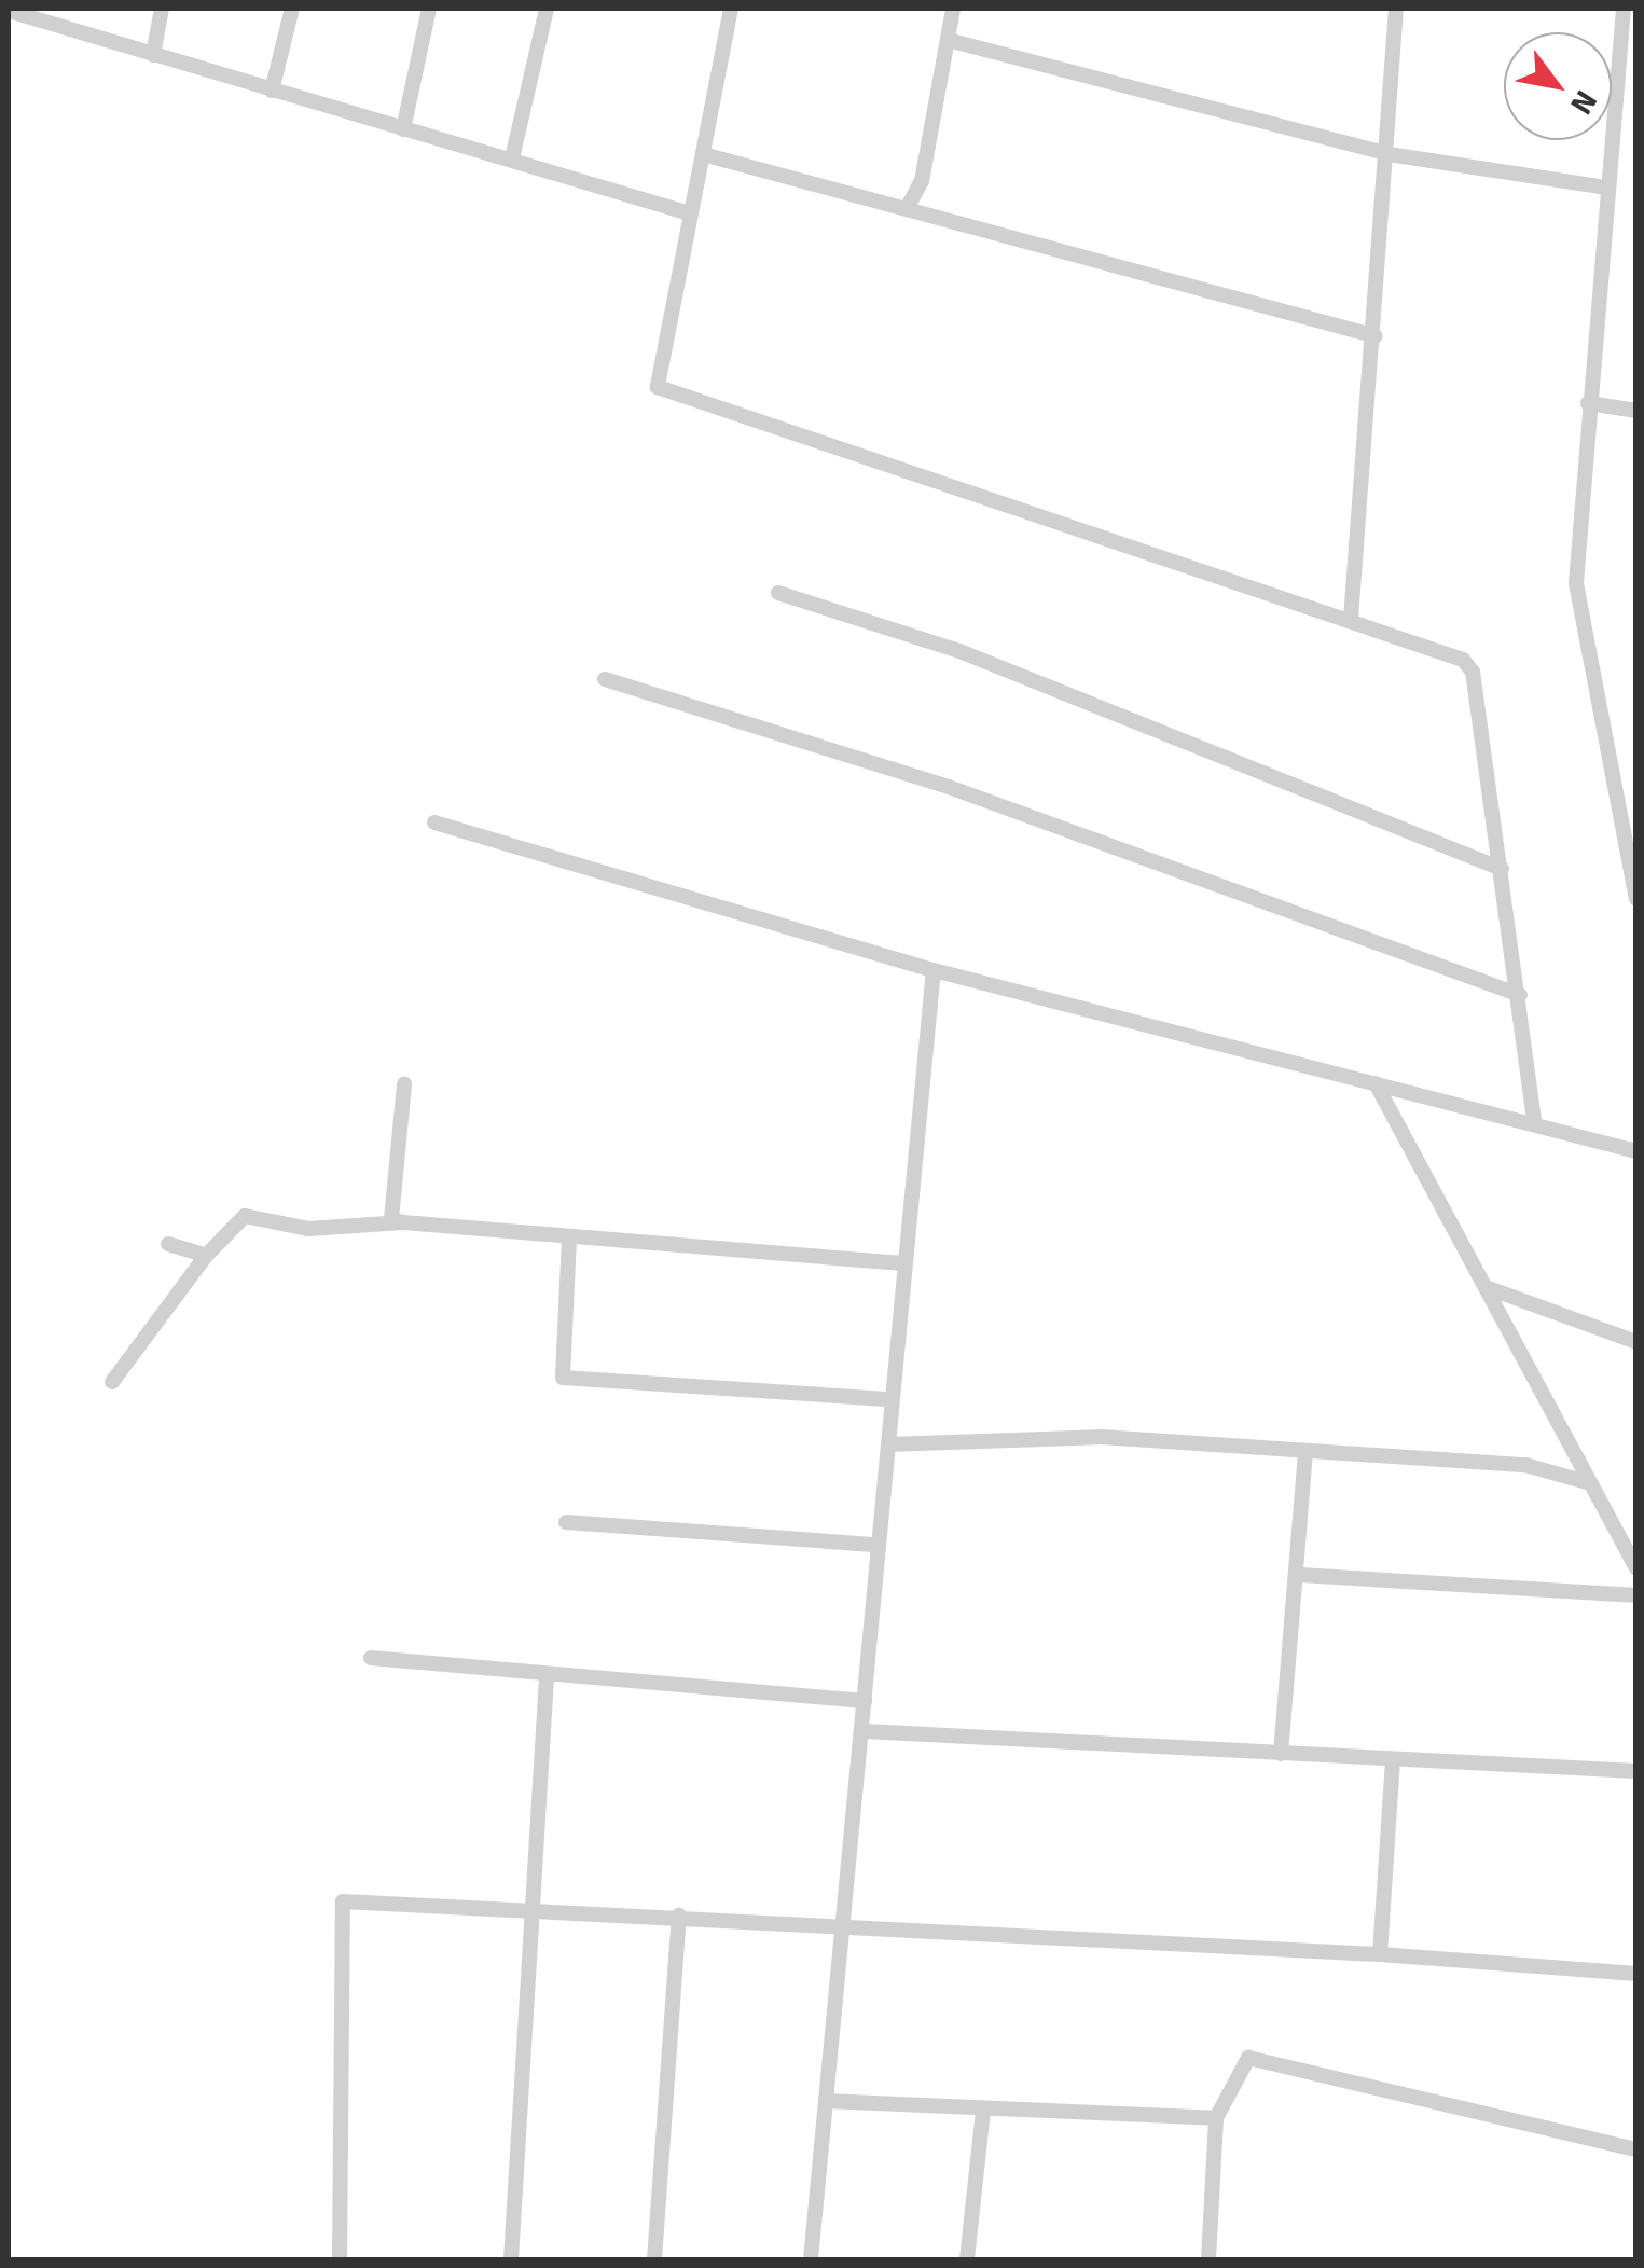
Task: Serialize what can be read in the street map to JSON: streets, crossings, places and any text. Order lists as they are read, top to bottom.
{
  "north": "bottom right"
}
